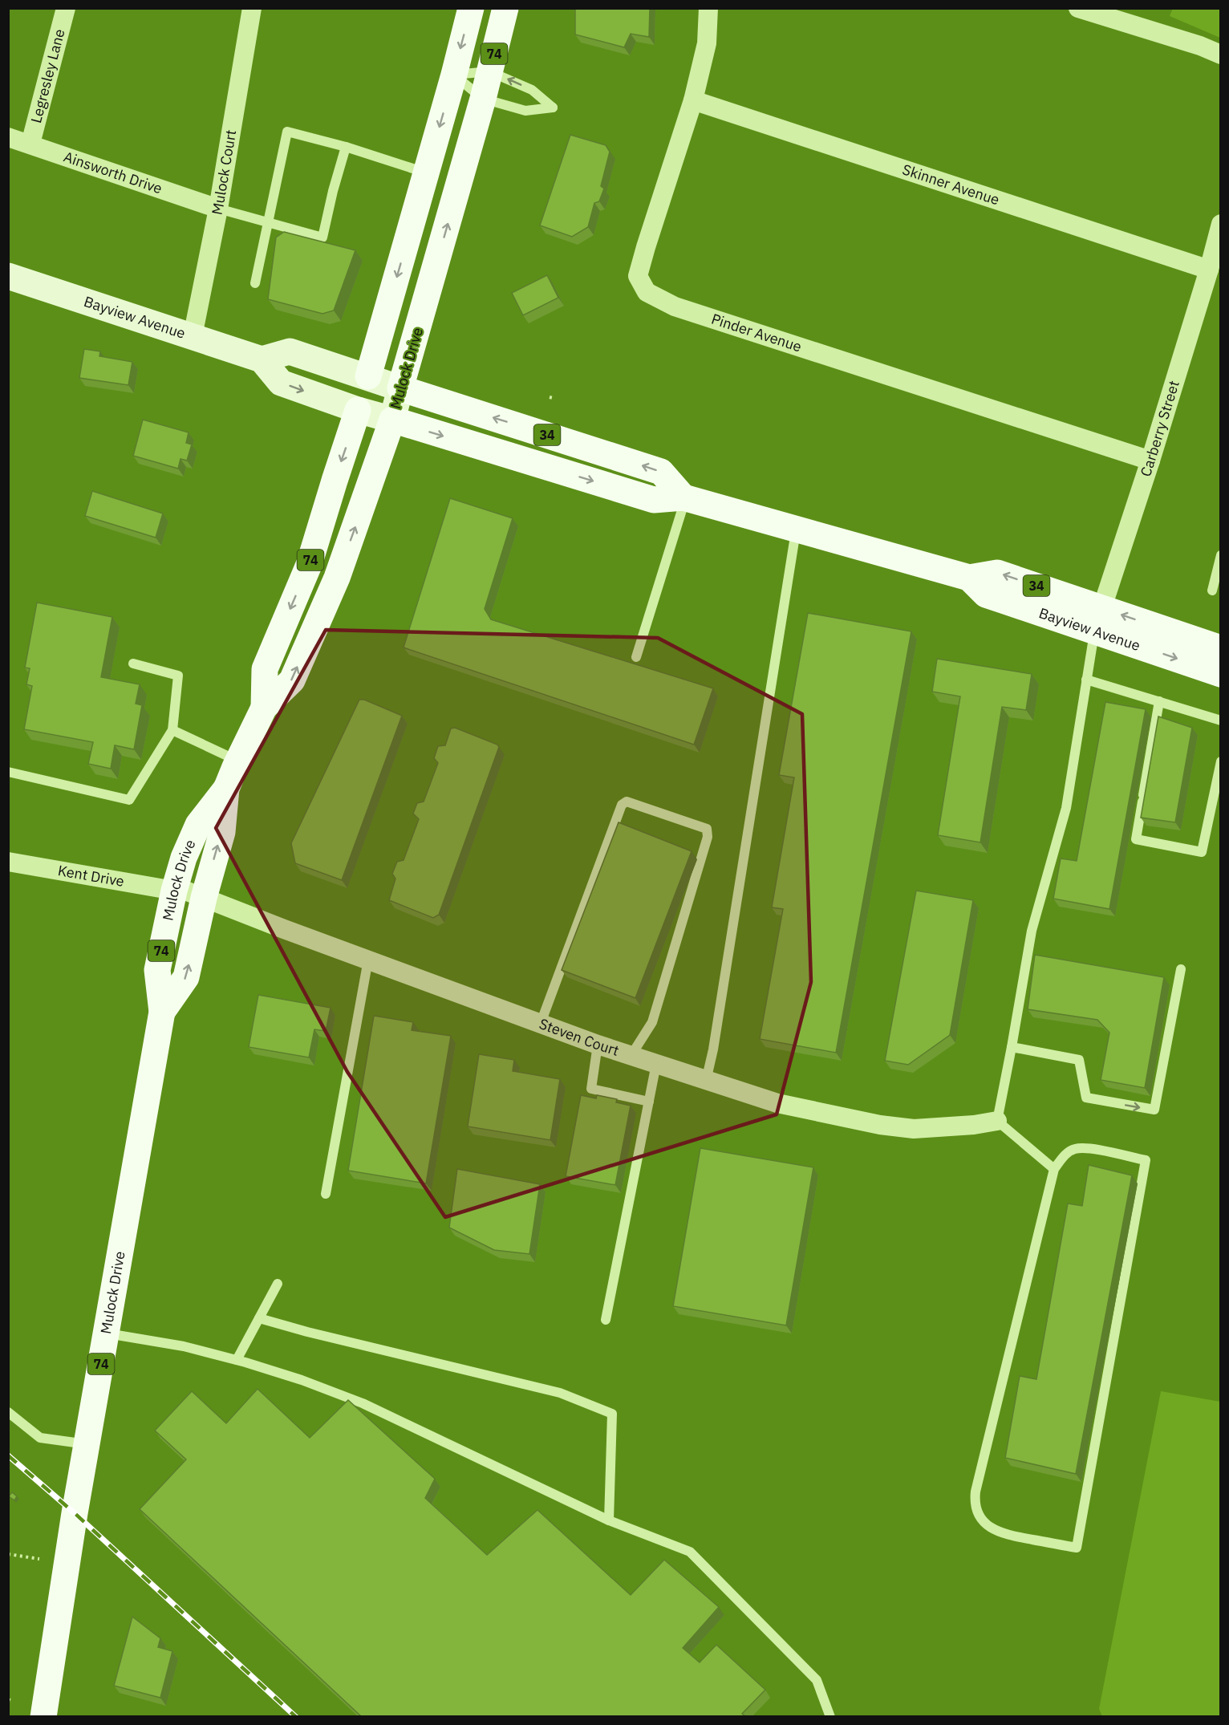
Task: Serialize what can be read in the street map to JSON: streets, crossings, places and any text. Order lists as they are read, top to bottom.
{
  "streets": {
    "main road": [
      "74",
      "Bayview Avenue",
      "Mulock Drive",
      "34"
    ],
    "street": [
      "Legresley Lane",
      "Ainsworth Drive",
      "Mulock Court",
      "Skinner Avenue",
      "Pinder Avenue",
      "Carberry Street",
      "Kent Drive",
      "Steven Court"
    ]
  },
  "crossings": [
    ["Legresley Lane", "Ainsworth Drive"],
    ["Ainsworth Drive", "Mulock Court"],
    ["Mulock Court", "Bayview Avenue"],
    ["Skinner Avenue", "Pinder Avenue"],
    ["Skinner Avenue", "Carberry Street"],
    ["Bayview Avenue", "Carberry Street"],
    ["Bayview Avenue", "34"],
    ["Pinder Avenue", "Carberry Street"],
    ["Mulock Drive", "34"],
    ["Mulock Drive", "Kent Drive"],
    ["Mulock Drive", "Steven Court"],
    ["Kent Drive", "Steven Court"]
  ]
}
